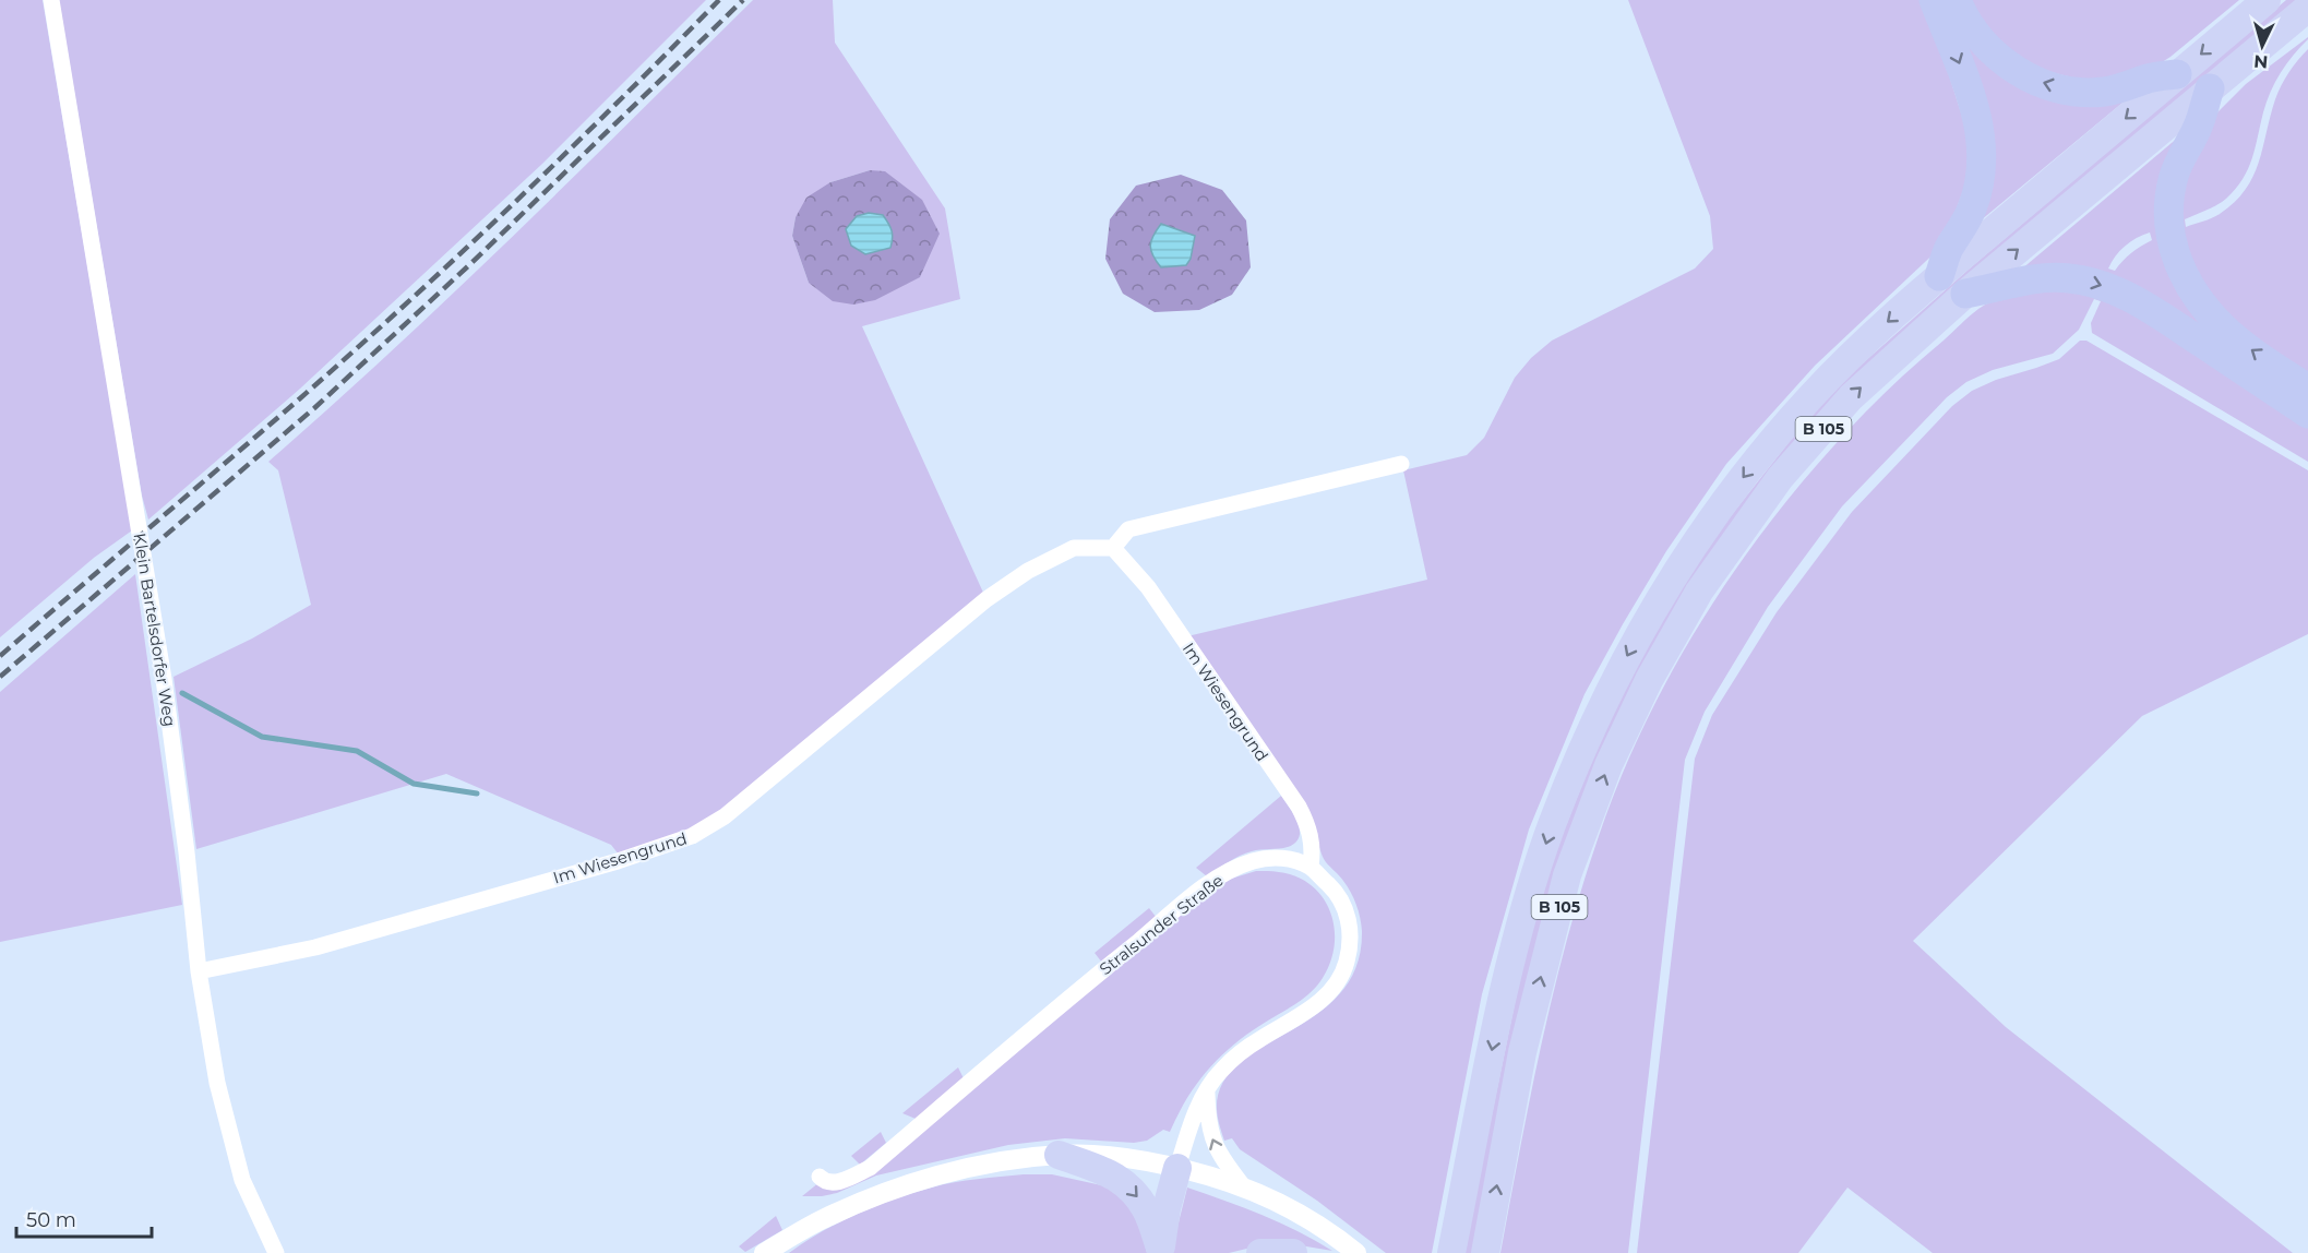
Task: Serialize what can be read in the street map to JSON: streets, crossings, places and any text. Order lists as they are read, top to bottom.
{
  "streets": {
    "highway": ["B 105"],
    "street": ["Klein Bartelsdorfer Weg", "Im Wiesengrund", "Stralsunder Straße"]
  },
  "crossings": [
    ["Klein Bartelsdorfer Weg", "Im Wiesengrund"],
    ["Im Wiesengrund", "Stralsunder Straße"]
  ],
  "scale_bar": "50 m",
  "north": "bottom"
}
